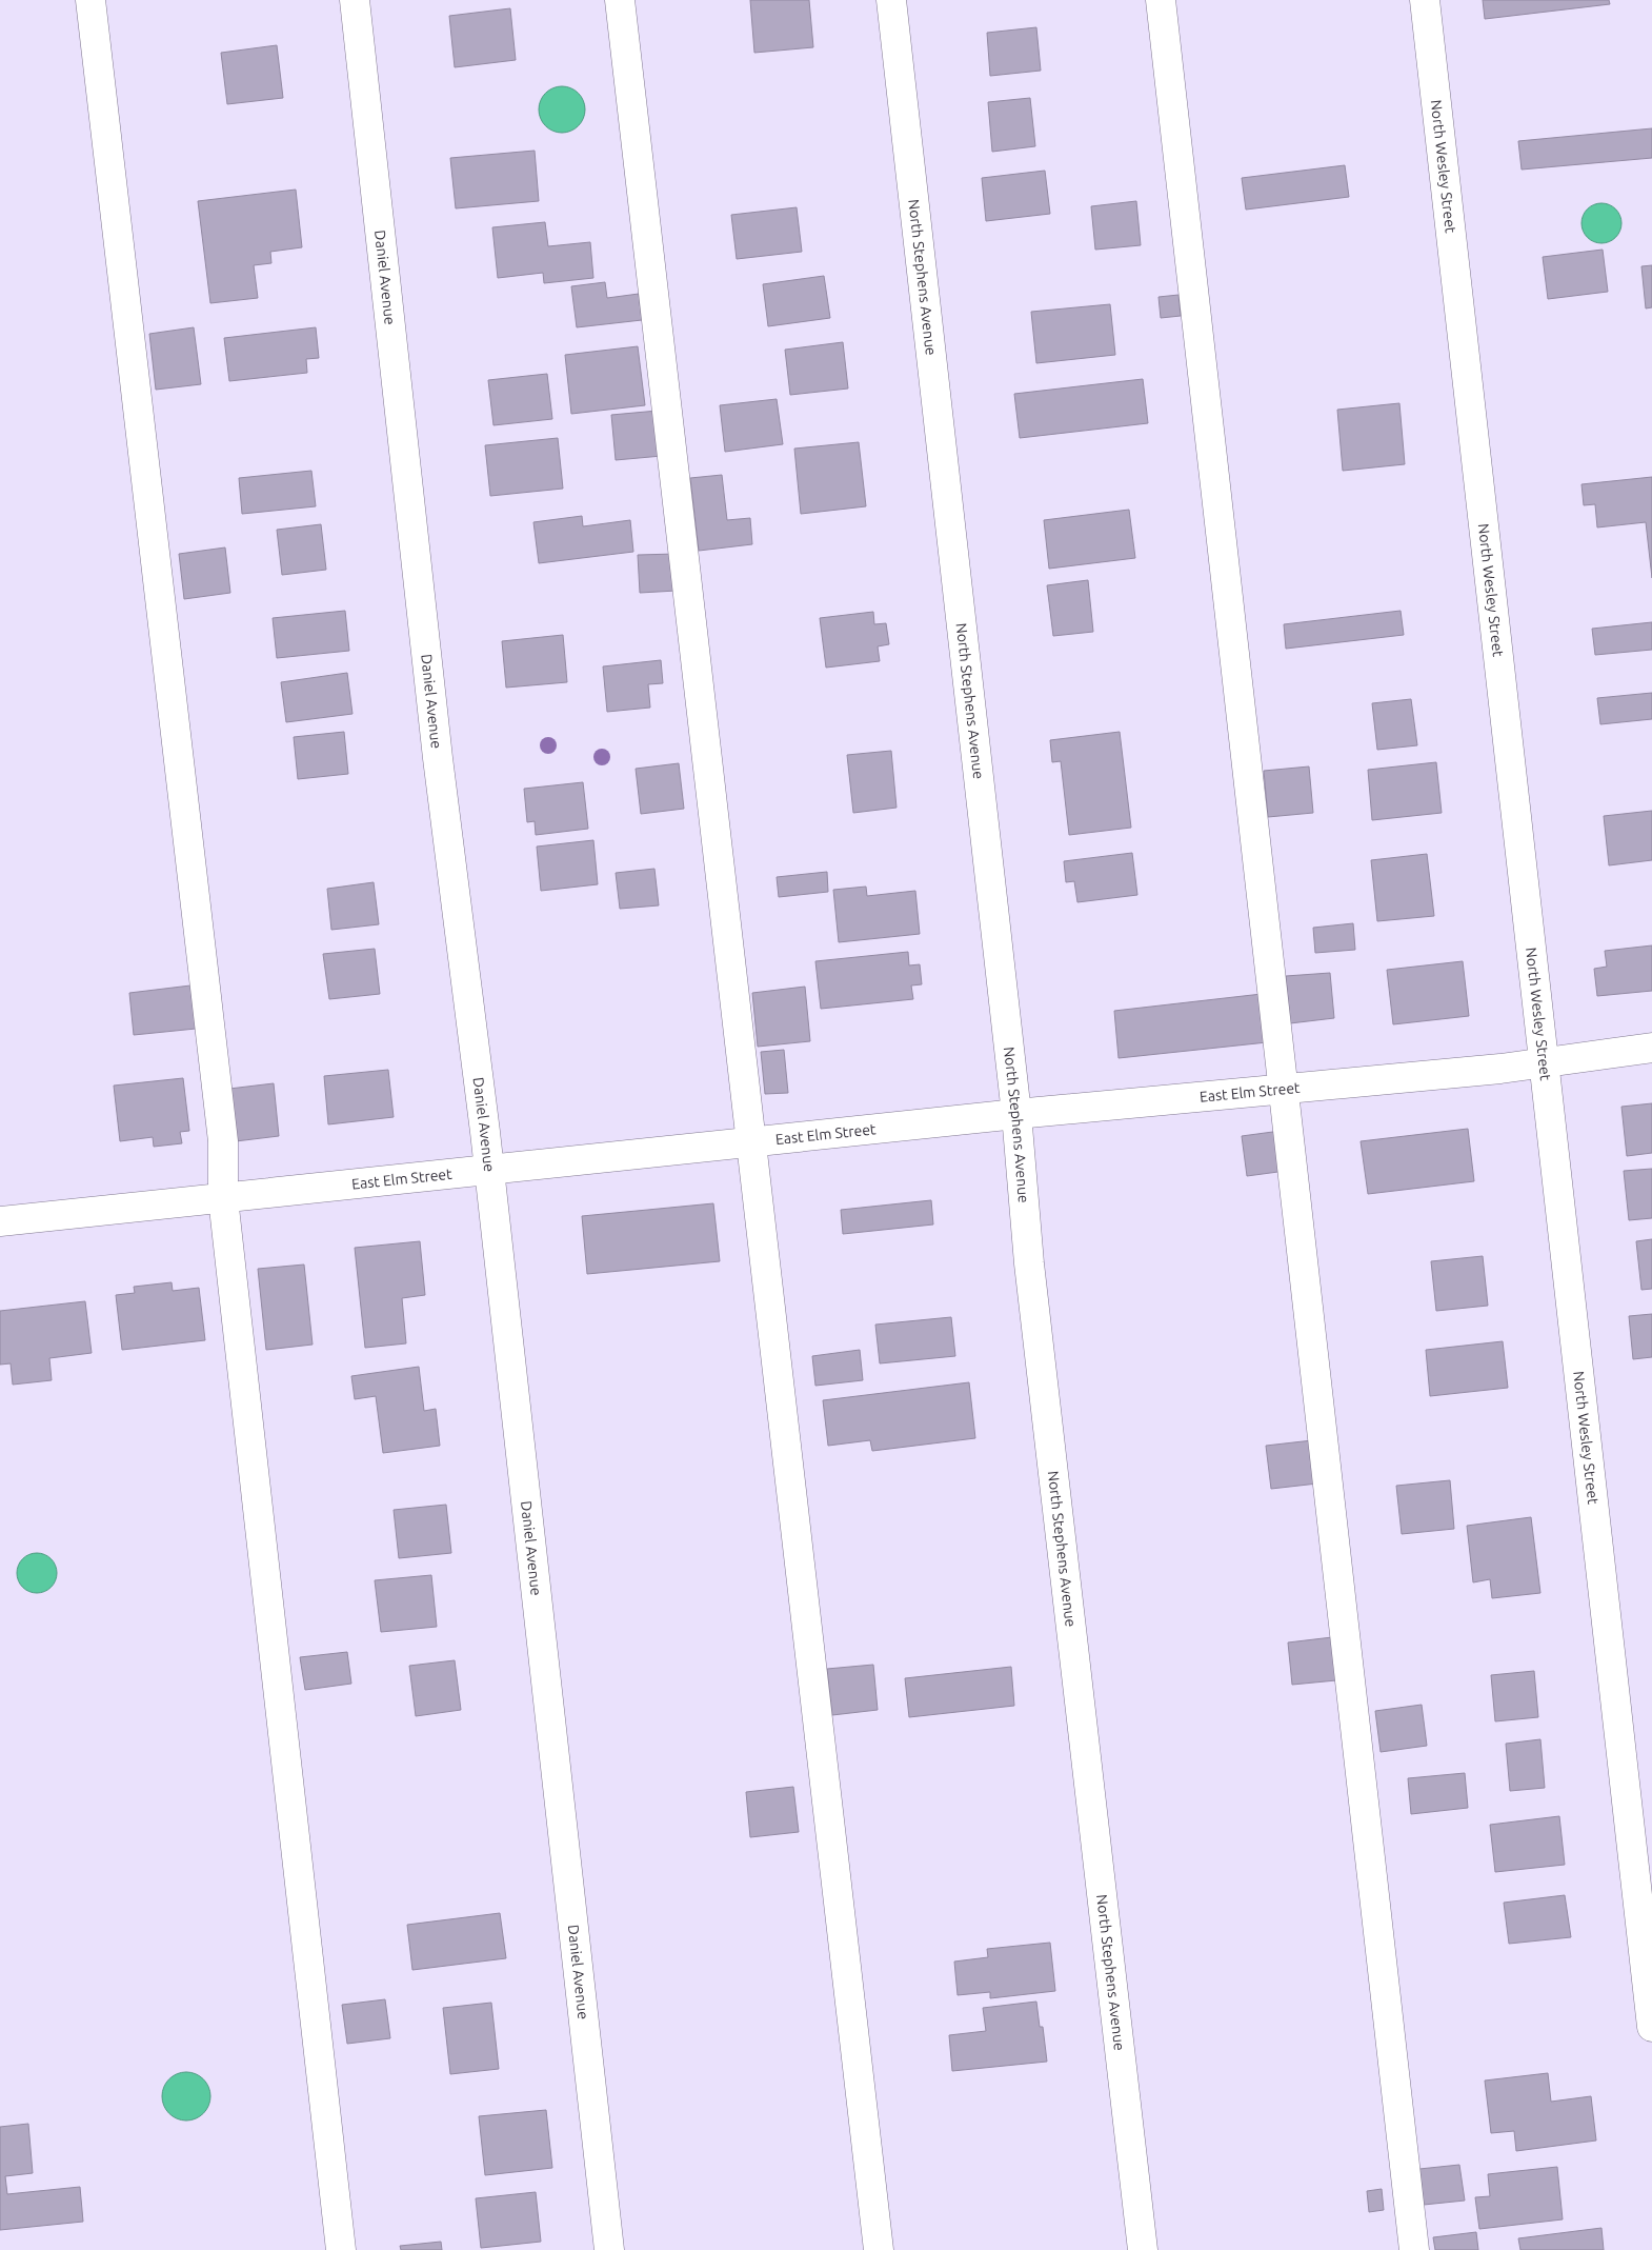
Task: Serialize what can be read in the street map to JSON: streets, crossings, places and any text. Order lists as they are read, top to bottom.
{
  "streets": {
    "street": [
      "North Wesley Street",
      "Daniel Avenue",
      "North Stephens Avenue",
      "East Elm Street"
    ]
  },
  "crossings": [
    ["North Wesley Street", "East Elm Street"],
    ["Daniel Avenue", "East Elm Street"],
    ["North Stephens Avenue", "East Elm Street"]
  ]
}
